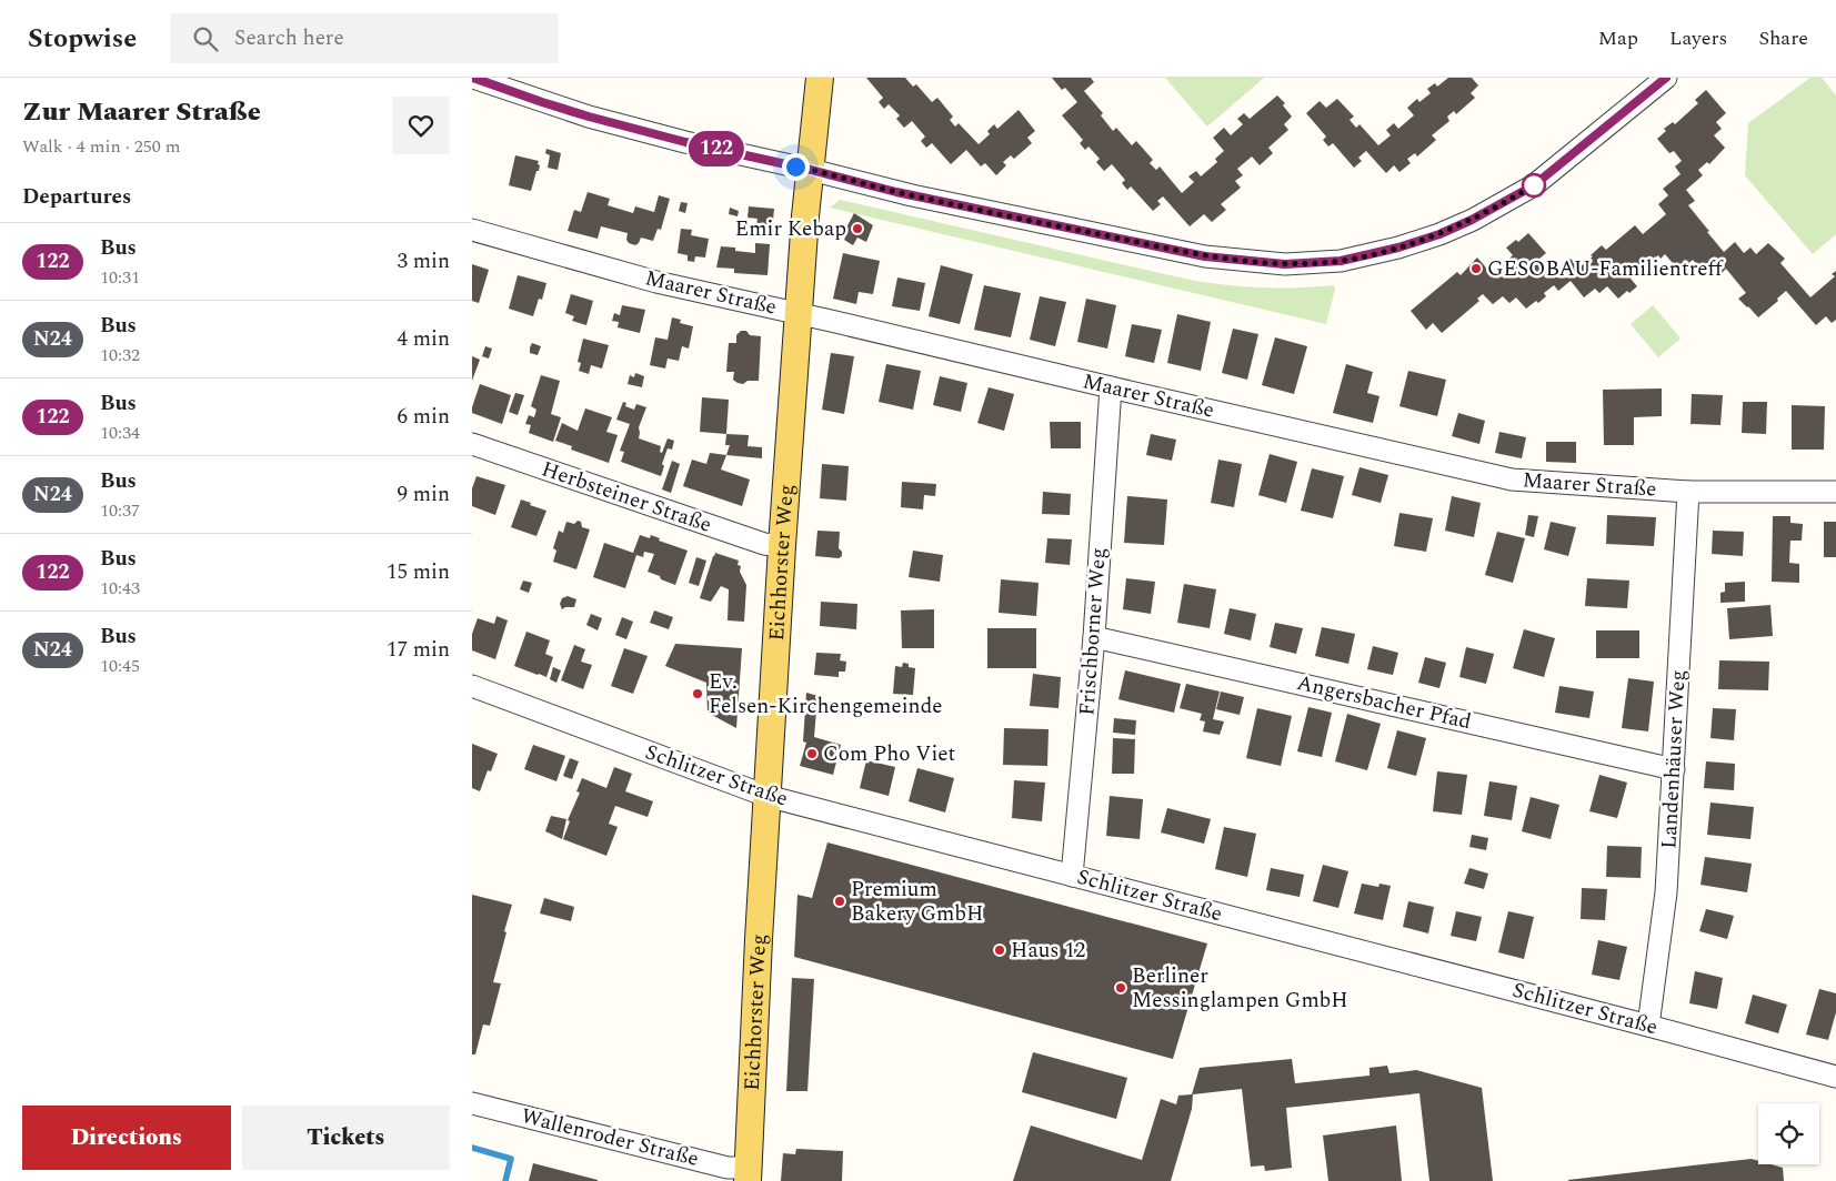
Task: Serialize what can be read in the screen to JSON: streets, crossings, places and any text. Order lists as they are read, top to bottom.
{
  "streets": {
    "main road": ["Eichhorster Weg"],
    "street": [
      "Maarer Straße",
      "Herbsteiner Straße",
      "Frischborner Weg",
      "Angersbacher Pfad",
      "Landenhäuser Weg",
      "Schlitzer Straße",
      "Wallenroder Straße"
    ]
  },
  "crossings": [
    ["Maarer Straße", "Eichhorster Weg"],
    ["Maarer Straße", "Frischborner Weg"],
    ["Maarer Straße", "Landenhäuser Weg"],
    ["Herbsteiner Straße", "Eichhorster Weg"],
    ["Eichhorster Weg", "Schlitzer Straße"],
    ["Eichhorster Weg", "Wallenroder Straße"],
    ["Frischborner Weg", "Angersbacher Pfad"],
    ["Frischborner Weg", "Schlitzer Straße"],
    ["Angersbacher Pfad", "Landenhäuser Weg"],
    ["Landenhäuser Weg", "Schlitzer Straße"]
  ],
  "places": [
    "Emir Kebap",
    "GESOBAU-Familientreff",
    "Ev. Felsen-Kirchengemeinde",
    "Com Pho Viet",
    "Premium Bakery GmbH",
    "Haus 12",
    "Berliner Messinglampen GmbH"
  ],
  "lines": ["bus line 122"],
  "page": {
    "header": "Stopwise",
    "search": "Search here",
    "nav": ["Map", "Layers", "Share"],
    "heading": [
      ["Zur Maarer Straße", "Walk · 4 min · 250 m"],
      "Departures"
    ],
    "on_map": "122",
    "list": [
      {
        "mark": "122",
        "name": "Bus",
        "note": "10:31",
        "value": "3 min"
      },
      {
        "mark": "N24",
        "name": "Bus",
        "note": "10:32",
        "value": "4 min"
      },
      {
        "mark": "122",
        "name": "Bus",
        "note": "10:34",
        "value": "6 min"
      },
      {
        "mark": "N24",
        "name": "Bus",
        "note": "10:37",
        "value": "9 min"
      },
      {
        "mark": "122",
        "name": "Bus",
        "note": "10:43",
        "value": "15 min"
      },
      {
        "mark": "N24",
        "name": "Bus",
        "note": "10:45",
        "value": "17 min"
      }
    ],
    "buttons": ["Directions", "Tickets"]
  }
}
